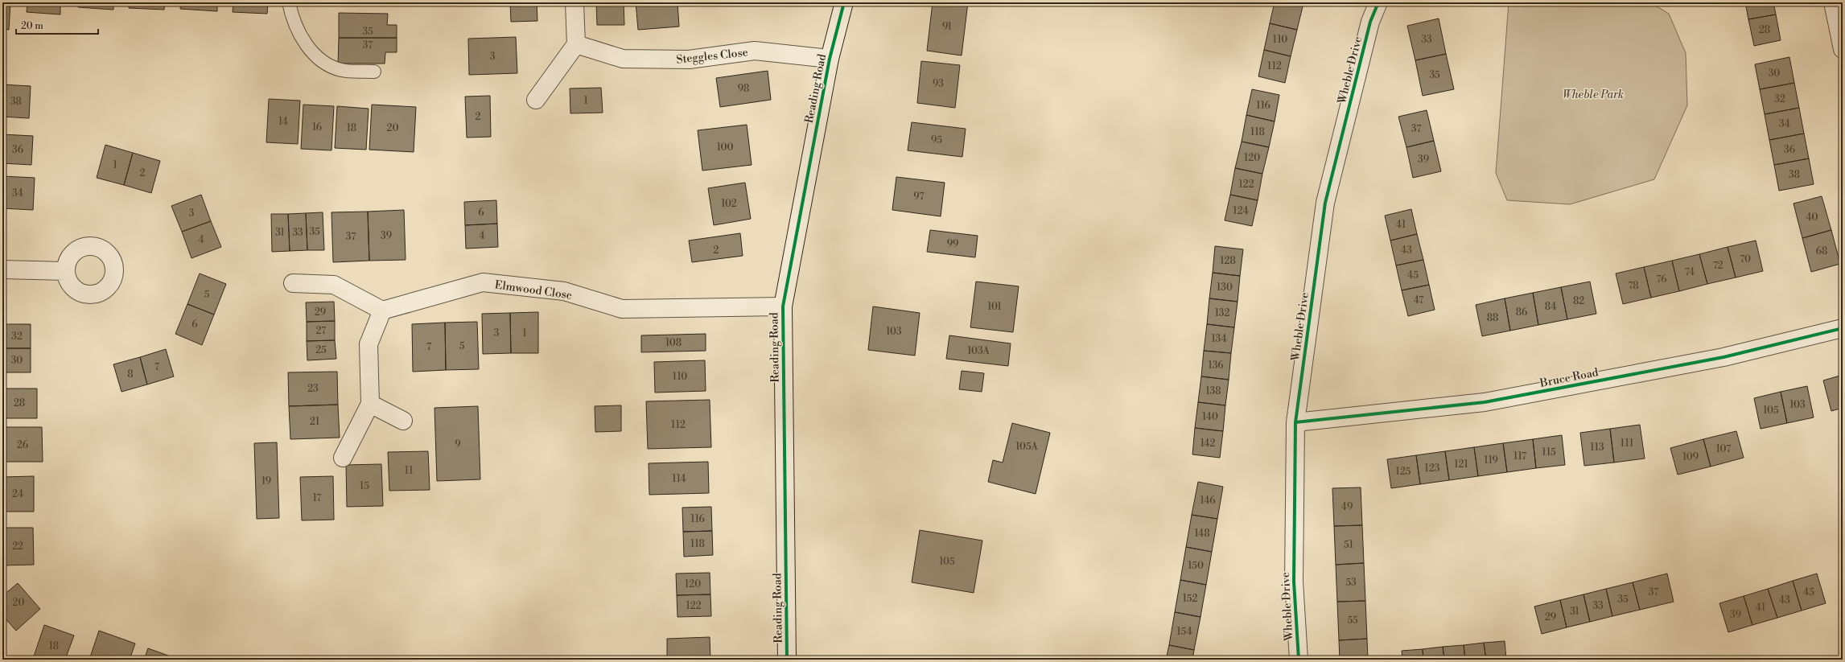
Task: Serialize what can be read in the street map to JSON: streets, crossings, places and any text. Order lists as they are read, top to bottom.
{
  "streets": {
    "street": [
      "Steggles Close",
      "Wheble Drive",
      "Reading Road",
      "Elmwood Close",
      "Bruce Road"
    ]
  },
  "crossings": [
    ["Steggles Close", "Reading Road"],
    ["Wheble Drive", "Bruce Road"],
    ["Reading Road", "Elmwood Close"]
  ],
  "parks": ["Wheble Park"],
  "house_numbers": [
    "91",
    "28",
    "35",
    "110",
    "33",
    "37",
    "3",
    "112",
    "30",
    "35",
    "93",
    "98",
    "32",
    "1",
    "38",
    "116",
    "2",
    "14",
    "34",
    "16",
    "18",
    "20",
    "37",
    "118",
    "95",
    "100",
    "36",
    "36",
    "120",
    "39",
    "1",
    "2",
    "38",
    "122",
    "34",
    "97",
    "102",
    "124",
    "6",
    "3",
    "40",
    "41",
    "35",
    "31",
    "33",
    "39",
    "4",
    "37",
    "4",
    "99",
    "2",
    "43",
    "68",
    "70",
    "128",
    "72",
    "74",
    "45",
    "76",
    "78",
    "130",
    "5",
    "47",
    "82",
    "101",
    "84",
    "29",
    "86",
    "132",
    "88",
    "6",
    "27",
    "103",
    "3",
    "1",
    "32",
    "134",
    "108",
    "5",
    "7",
    "25",
    "103A",
    "30",
    "136",
    "7",
    "8",
    "110",
    "23",
    "138",
    "28",
    "103",
    "105",
    "140",
    "21",
    "112",
    "142",
    "111",
    "9",
    "26",
    "105A",
    "113",
    "107",
    "115",
    "117",
    "109",
    "119",
    "121",
    "123",
    "11",
    "125",
    "114",
    "19",
    "15",
    "24",
    "17",
    "146",
    "49",
    "116",
    "148",
    "118",
    "51",
    "22",
    "105",
    "150",
    "53",
    "120",
    "37",
    "45",
    "152",
    "35",
    "43",
    "20",
    "122",
    "33",
    "41",
    "31",
    "39",
    "29",
    "55",
    "154",
    "18"
  ],
  "scale_bar": "20 m"
}
